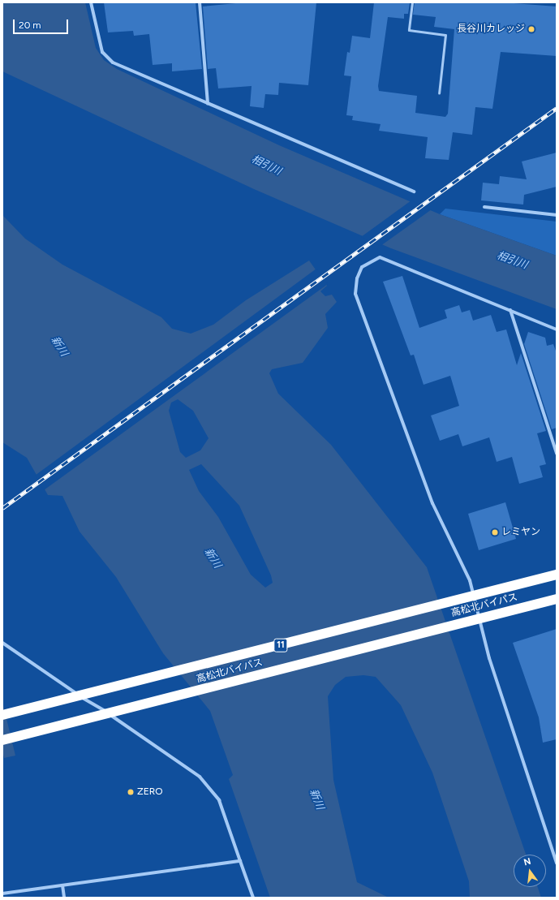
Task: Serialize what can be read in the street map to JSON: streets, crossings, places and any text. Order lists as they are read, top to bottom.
{
  "streets": {
    "highway": ["高松北バイパス", "11"]
  },
  "water": ["相引川", "新川"],
  "places": ["長谷川カレッジ", "レミヤン", "ZERO"],
  "scale_bar": "20 m",
  "north": "top"
}
